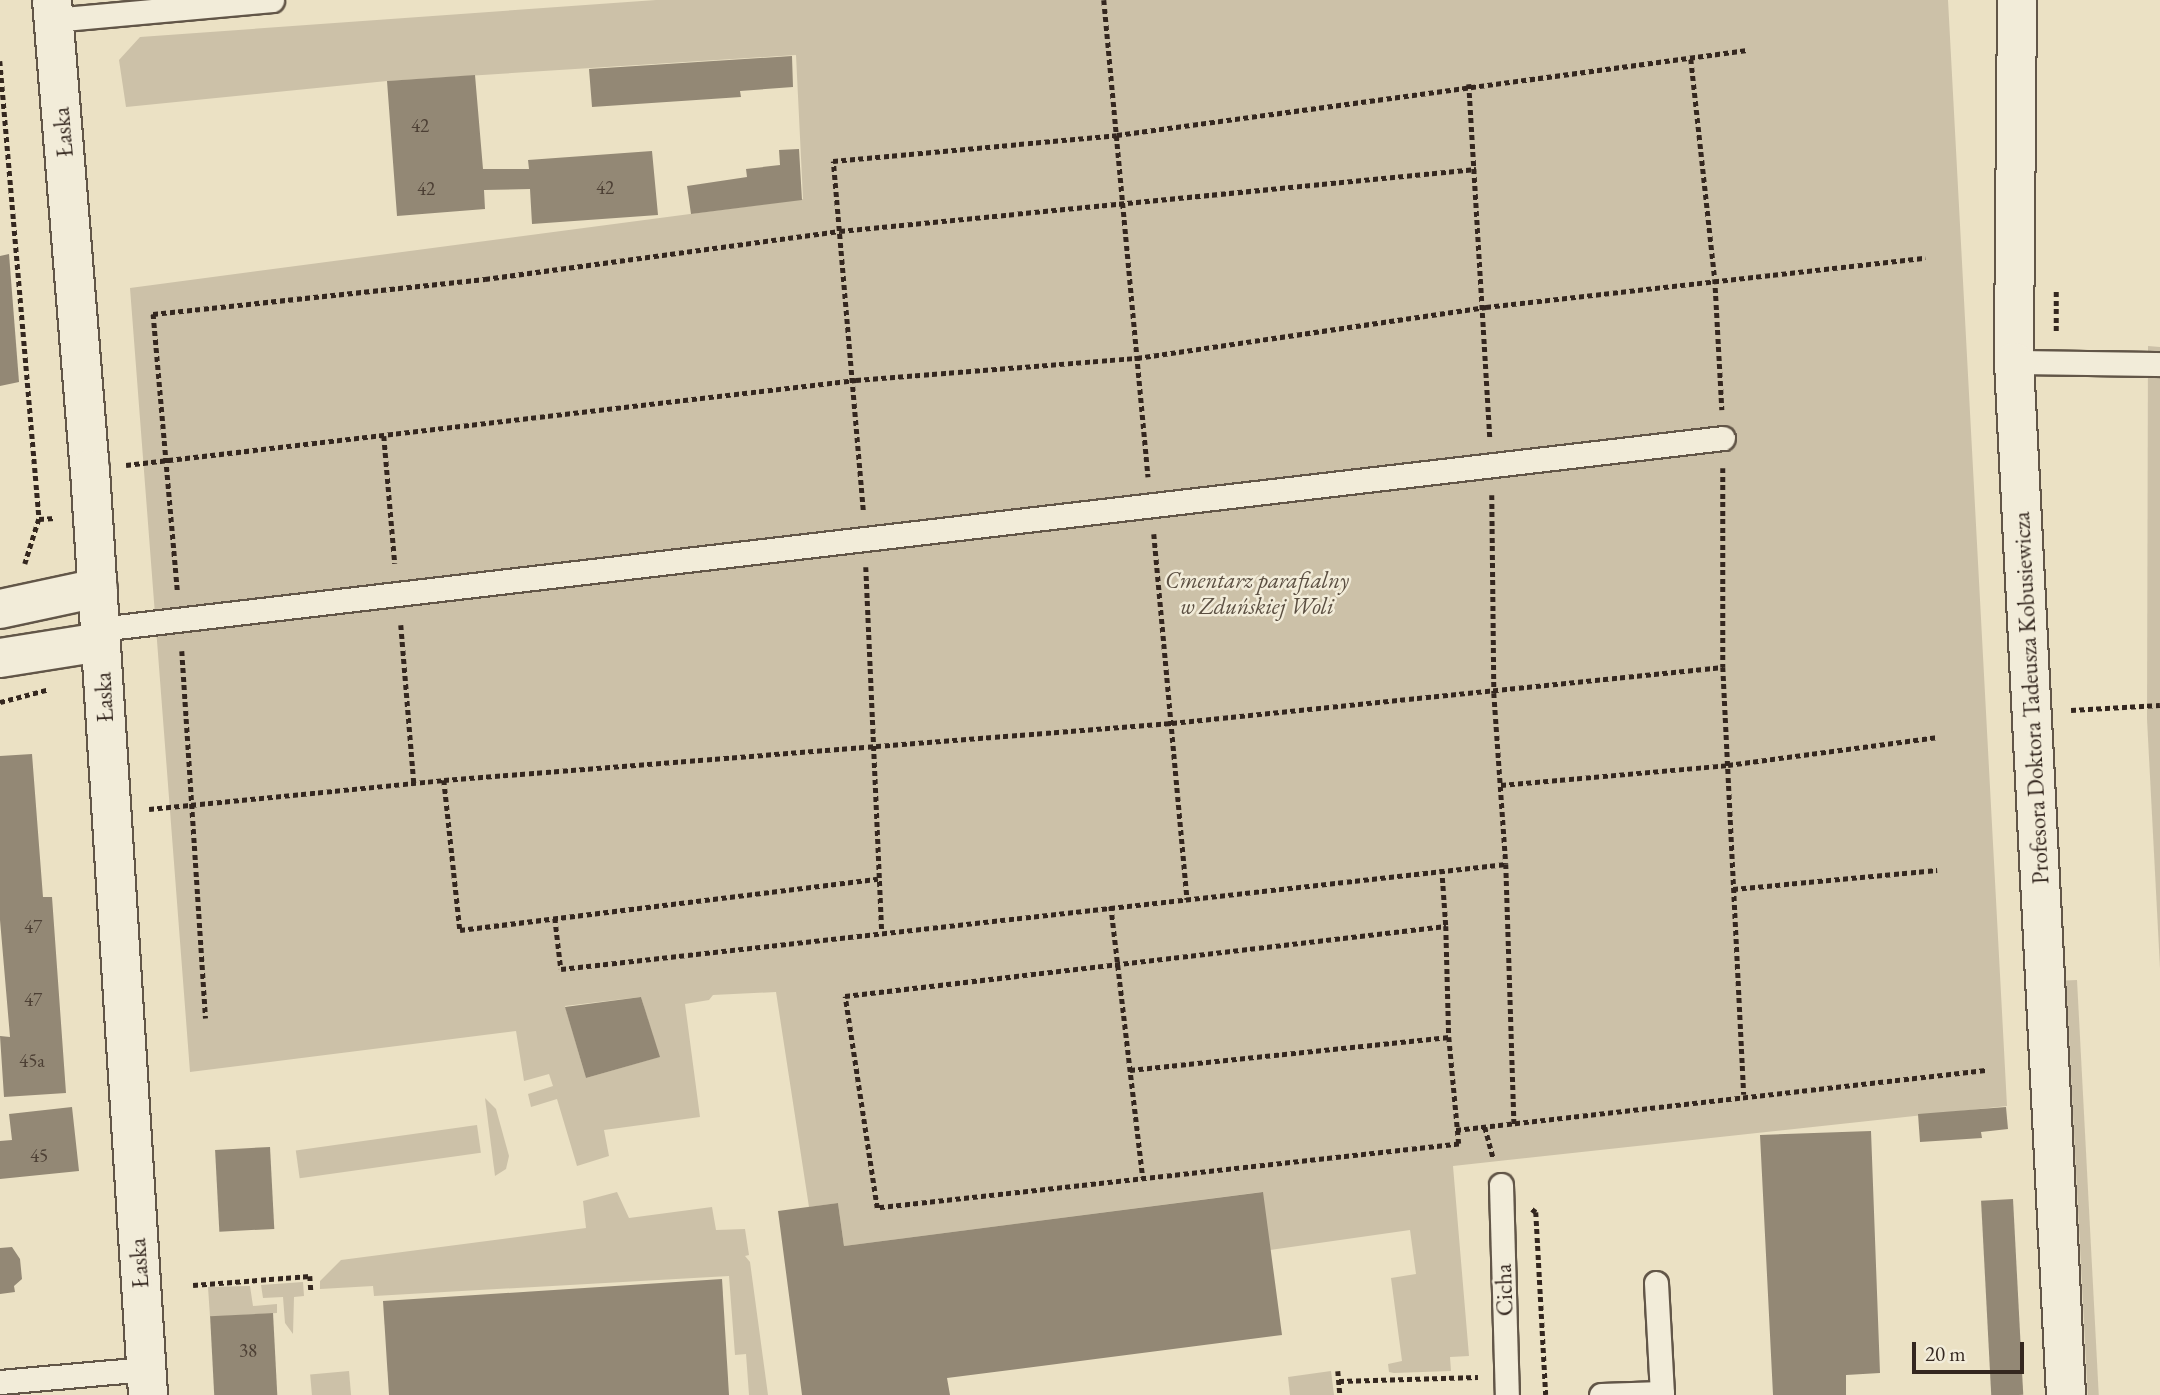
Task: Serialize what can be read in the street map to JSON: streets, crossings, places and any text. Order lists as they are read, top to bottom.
{
  "streets": {
    "street": ["Łaska", "Profesora Doktora Tadeusza Kobusiewicza"],
    "lane": ["Cicha"]
  },
  "parks": ["Cmentarz parafialny w Zduńskiej Woli"],
  "house_numbers": [
    "42",
    "42",
    "42",
    "47",
    "47",
    "45a",
    "45",
    "38"
  ],
  "scale_bar": "20 m"
}
